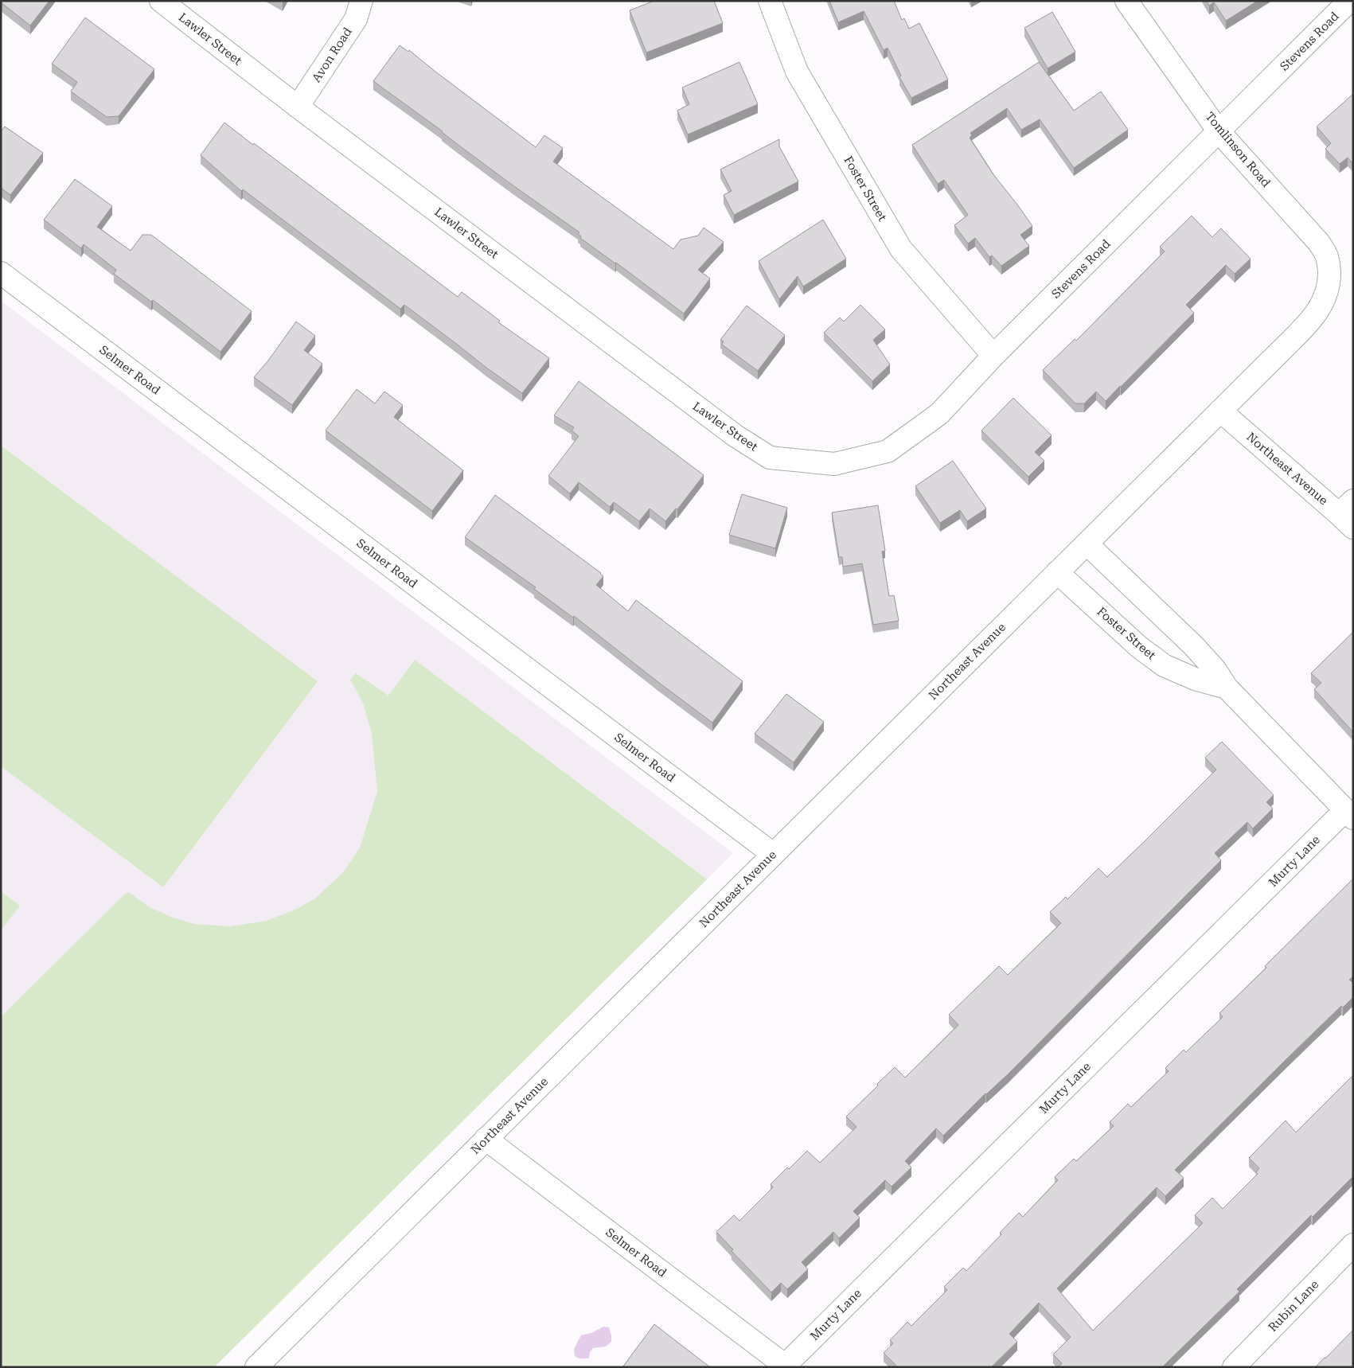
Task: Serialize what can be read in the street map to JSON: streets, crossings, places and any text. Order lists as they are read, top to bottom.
{
  "streets": {
    "street": [
      "Lawler Street",
      "Stevens Road",
      "Avon Road",
      "Tomlinson Road",
      "Foster Street",
      "Selmer Road",
      "Northeast Avenue",
      "Murty Lane",
      "Rubin Lane"
    ]
  },
  "crossings": [
    ["Lawler Street", "Stevens Road"],
    ["Lawler Street", "Avon Road"],
    ["Stevens Road", "Tomlinson Road"],
    ["Stevens Road", "Foster Street"],
    ["Tomlinson Road", "Northeast Avenue"],
    ["Foster Street", "Northeast Avenue"],
    ["Selmer Road", "Northeast Avenue"],
    ["Selmer Road", "Murty Lane"]
  ]
}
